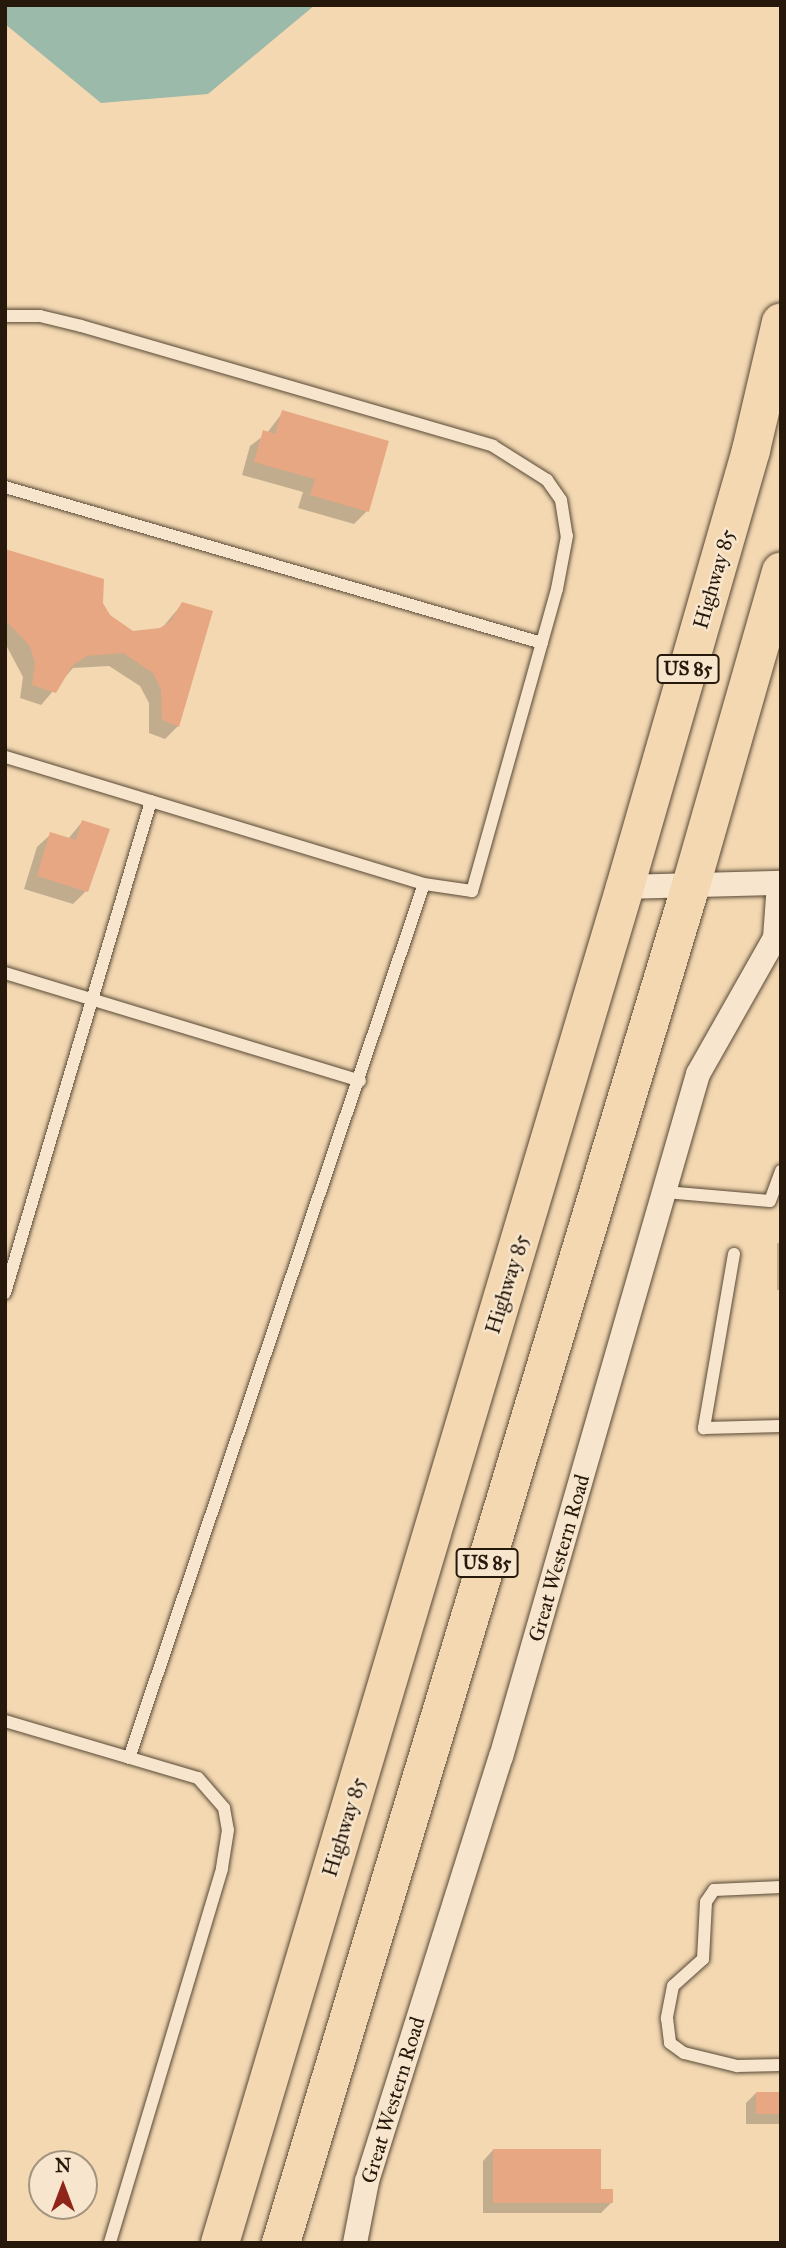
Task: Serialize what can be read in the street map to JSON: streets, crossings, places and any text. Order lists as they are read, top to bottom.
{
  "streets": {
    "highway": ["Highway 85", "US 85"],
    "street": ["Great Western Road"]
  },
  "north": "top"
}
